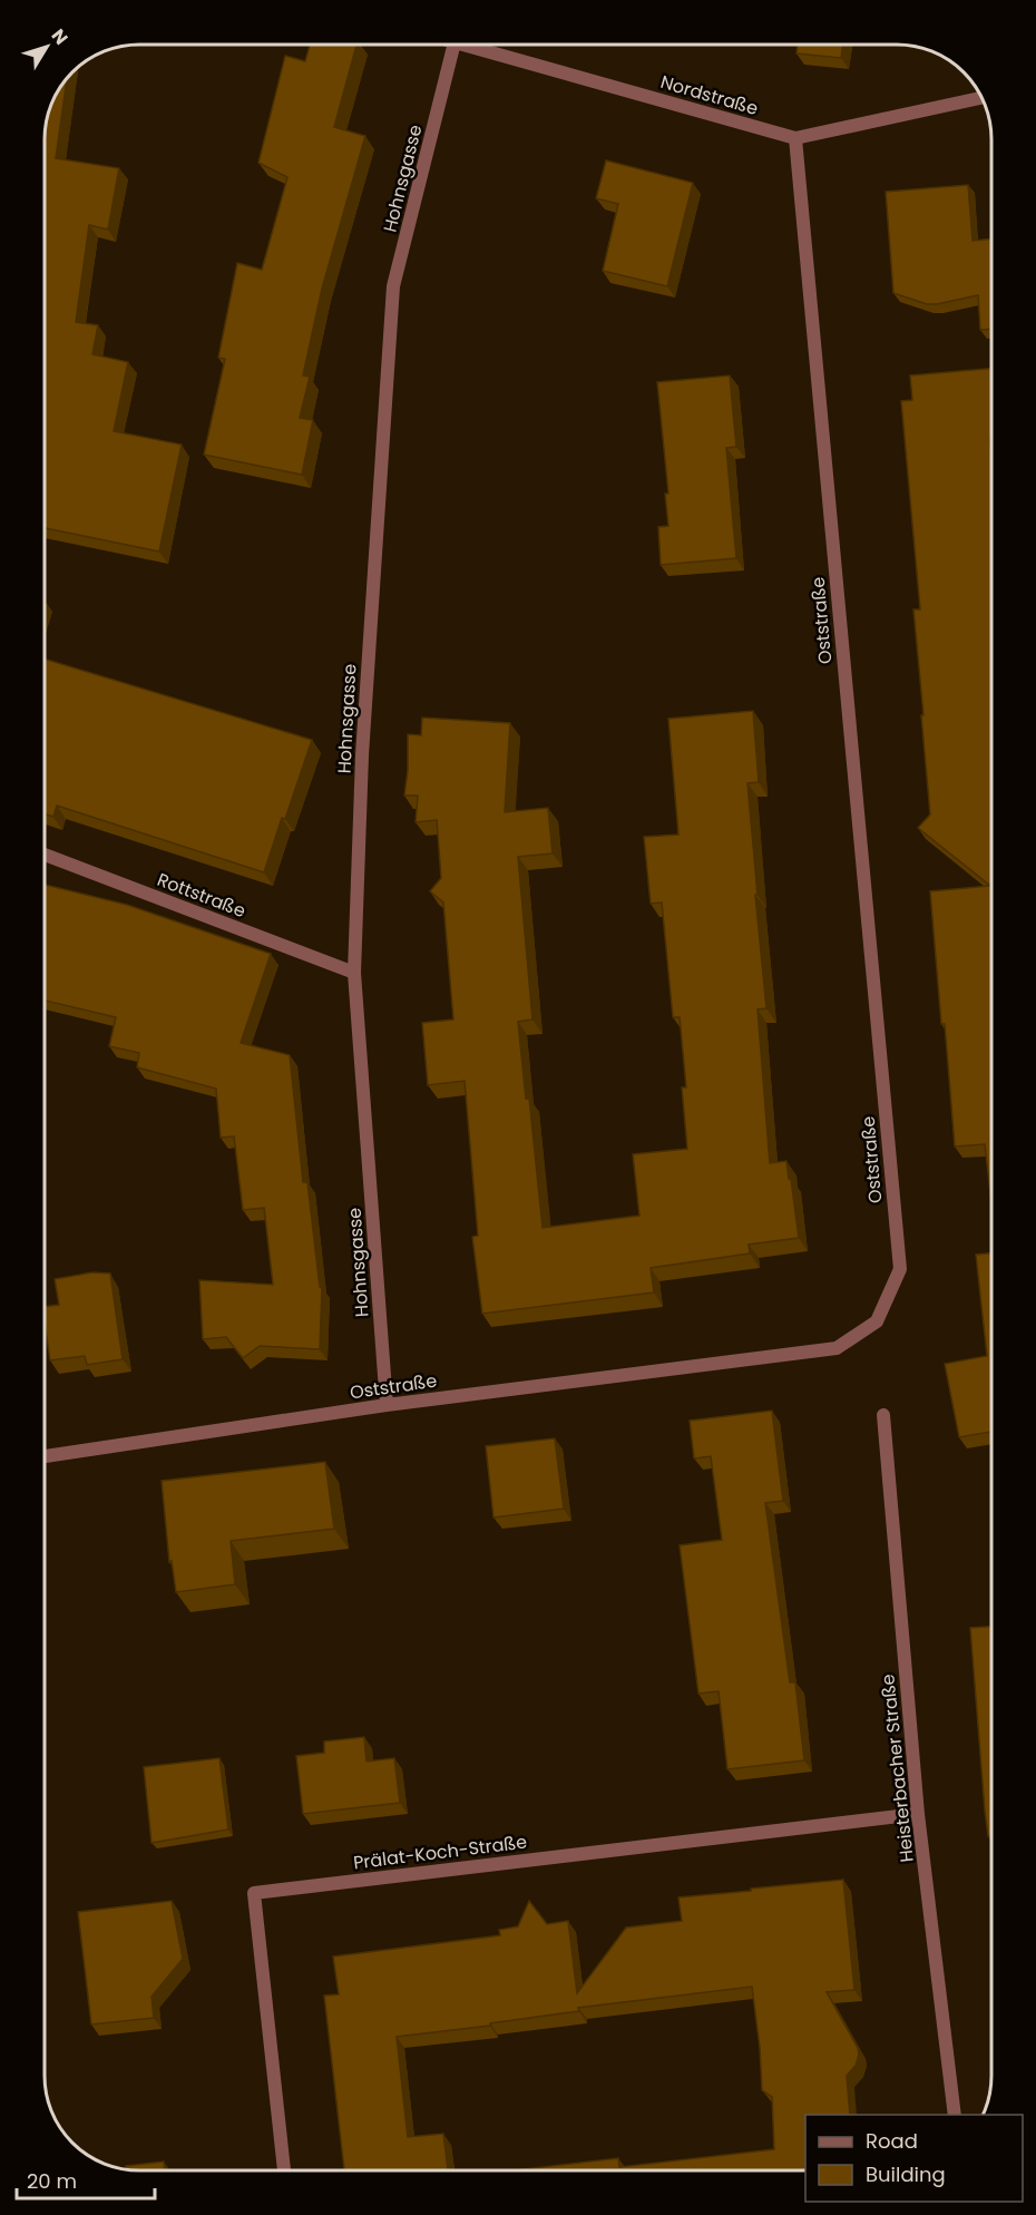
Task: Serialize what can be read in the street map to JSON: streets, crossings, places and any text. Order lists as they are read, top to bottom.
{
  "streets": {
    "street": [
      "Nordstraße",
      "Hohnsgasse",
      "Oststraße",
      "Rottstraße",
      "Heisterbacher Straße",
      "Prälat-Koch-Straße"
    ]
  },
  "crossings": [
    ["Nordstraße", "Oststraße"],
    ["Hohnsgasse", "Oststraße"],
    ["Hohnsgasse", "Rottstraße"],
    ["Heisterbacher Straße", "Prälat-Koch-Straße"]
  ],
  "legend": ["Road", "Building"],
  "scale_bar": "20 m",
  "north": "top right"
}
